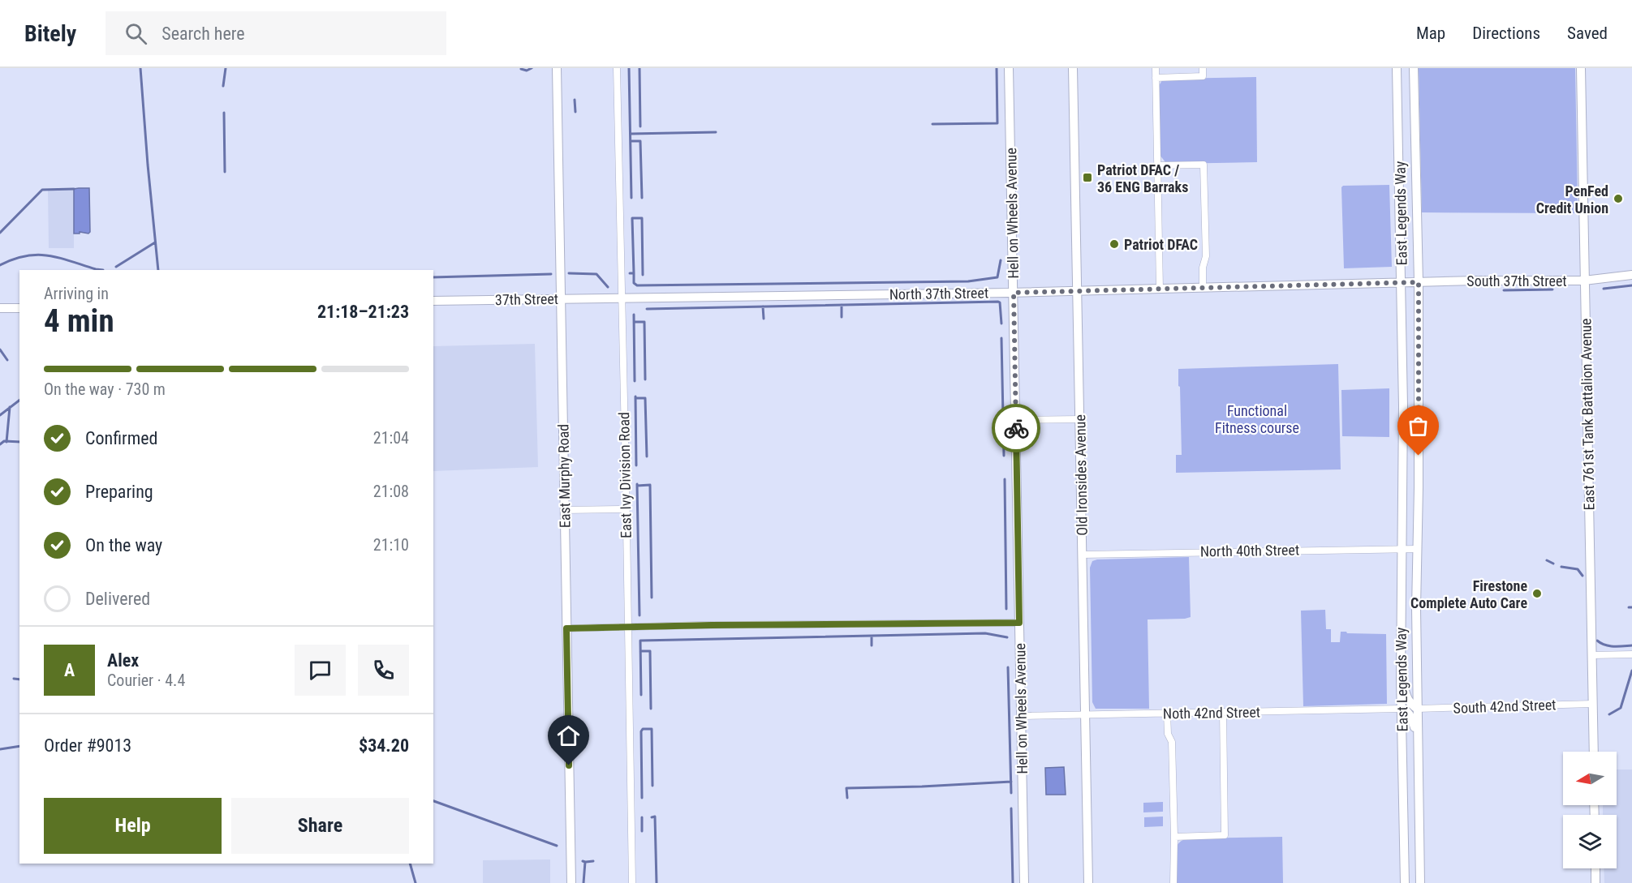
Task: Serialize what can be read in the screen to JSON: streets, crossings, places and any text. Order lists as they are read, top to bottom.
{
  "streets": {
    "street": [
      "Hell on Wheels Avenue",
      "East Legends Way",
      "South 37th Street",
      "North 37th Street",
      "37th Street",
      "East 761st Tank Battalion Avenue",
      "East Ivy Division Road",
      "Old Ironsides Avenue",
      "East Murphy Road",
      "North 40th Street",
      "South 42nd Street",
      "Noth 42nd Street"
    ]
  },
  "crossings": [
    ["Hell on Wheels Avenue", "North 37th Street"],
    ["Hell on Wheels Avenue", "Noth 42nd Street"],
    ["East Legends Way", "South 37th Street"],
    ["East Legends Way", "North 37th Street"],
    ["East Legends Way", "North 40th Street"],
    ["East Legends Way", "South 42nd Street"],
    ["East Legends Way", "Noth 42nd Street"],
    ["South 37th Street", "North 37th Street"],
    ["South 37th Street", "East 761st Tank Battalion Avenue"],
    ["North 37th Street", "37th Street"],
    ["North 37th Street", "East Ivy Division Road"],
    ["North 37th Street", "Old Ironsides Avenue"],
    ["37th Street", "East Ivy Division Road"],
    ["37th Street", "East Murphy Road"],
    ["East 761st Tank Battalion Avenue", "South 42nd Street"],
    ["Old Ironsides Avenue", "North 40th Street"],
    ["Old Ironsides Avenue", "Noth 42nd Street"]
  ],
  "parks": ["Functional Fitness course"],
  "places": {
    "transit": ["Patriot DFAC / 36 ENG Barraks"],
    "other": ["PenFed Credit Union", "Patriot DFAC", "Firestone Complete Auto Care"]
  },
  "north": "left",
  "page": {
    "header": "Bitely",
    "search": "Search here",
    "nav": ["Map", "Directions", "Saved"],
    "heading": ["4 min", "Arriving in", "21:18–21:23"],
    "panel": [
      "Alex",
      "Courier · 4.4",
      "Order #9013",
      "$34.20"
    ],
    "bar": "On the way · 730 m",
    "list": [
      ["Confirmed", "21:04"],
      ["Preparing", "21:08"],
      ["On the way", "21:10"],
      "Delivered"
    ],
    "round": "A",
    "buttons": ["Help", "Share"]
  }
}
